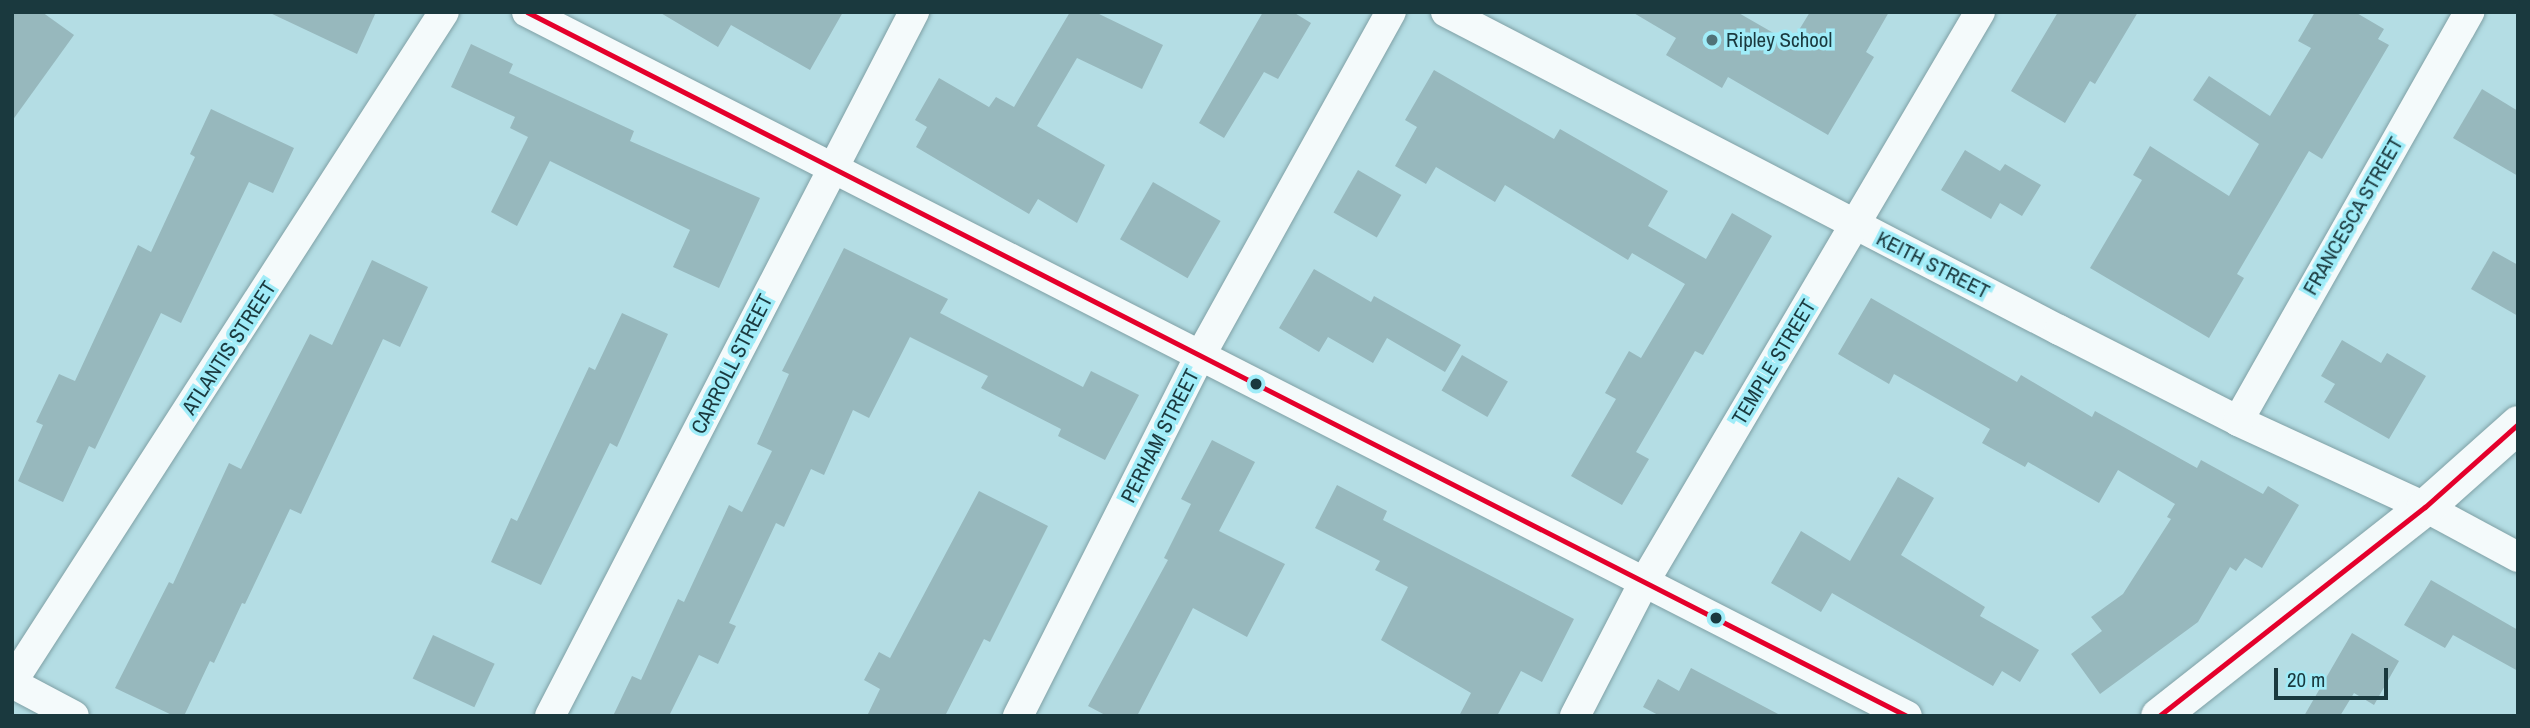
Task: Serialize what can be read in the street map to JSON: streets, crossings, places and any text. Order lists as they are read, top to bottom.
{
  "streets": {
    "street": [
      "FRANCESCA STREET",
      "KEITH STREET",
      "ATLANTIS STREET",
      "TEMPLE STREET",
      "CARROLL STREET",
      "PERHAM STREET"
    ]
  },
  "crossings": [
    ["FRANCESCA STREET", "KEITH STREET"],
    ["KEITH STREET", "TEMPLE STREET"]
  ],
  "places": ["Ripley School"],
  "scale_bar": "20 m"
}
